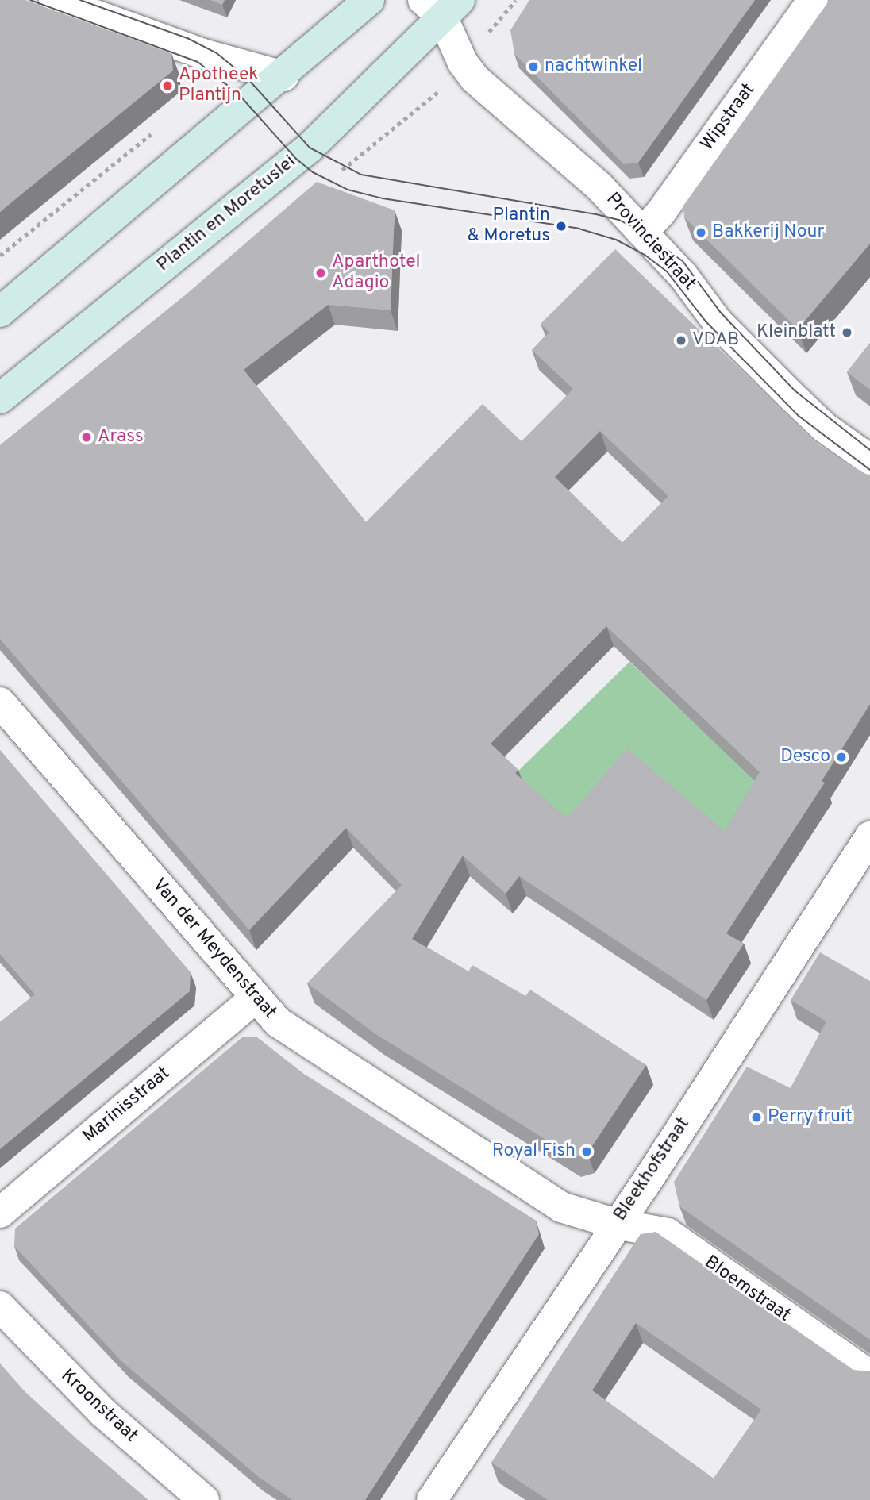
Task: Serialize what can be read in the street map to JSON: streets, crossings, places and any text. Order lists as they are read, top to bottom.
{
  "streets": {
    "main road": ["Plantin en Moretuslei"],
    "street": [
      "Wipstraat",
      "Provinciestraat",
      "Van der Meydenstraat",
      "Marinisstraat",
      "Bleekhofstraat",
      "Bloemstraat",
      "Kroonstraat"
    ]
  },
  "crossings": [
    ["Wipstraat", "Provinciestraat"],
    ["Plantin en Moretuslei", "Provinciestraat"],
    ["Van der Meydenstraat", "Marinisstraat"],
    ["Van der Meydenstraat", "Bleekhofstraat"],
    ["Van der Meydenstraat", "Bloemstraat"],
    ["Bleekhofstraat", "Bloemstraat"]
  ],
  "places": [
    "nachtwinkel",
    "Apotheek Plantijn",
    "Plantin & Moretus",
    "Bakkerij Nour",
    "Aparthotel Adagio",
    "Kleinblatt",
    "VDAB",
    "Arass",
    "Desco",
    "Perry fruit",
    "Royal Fish"
  ]
}
